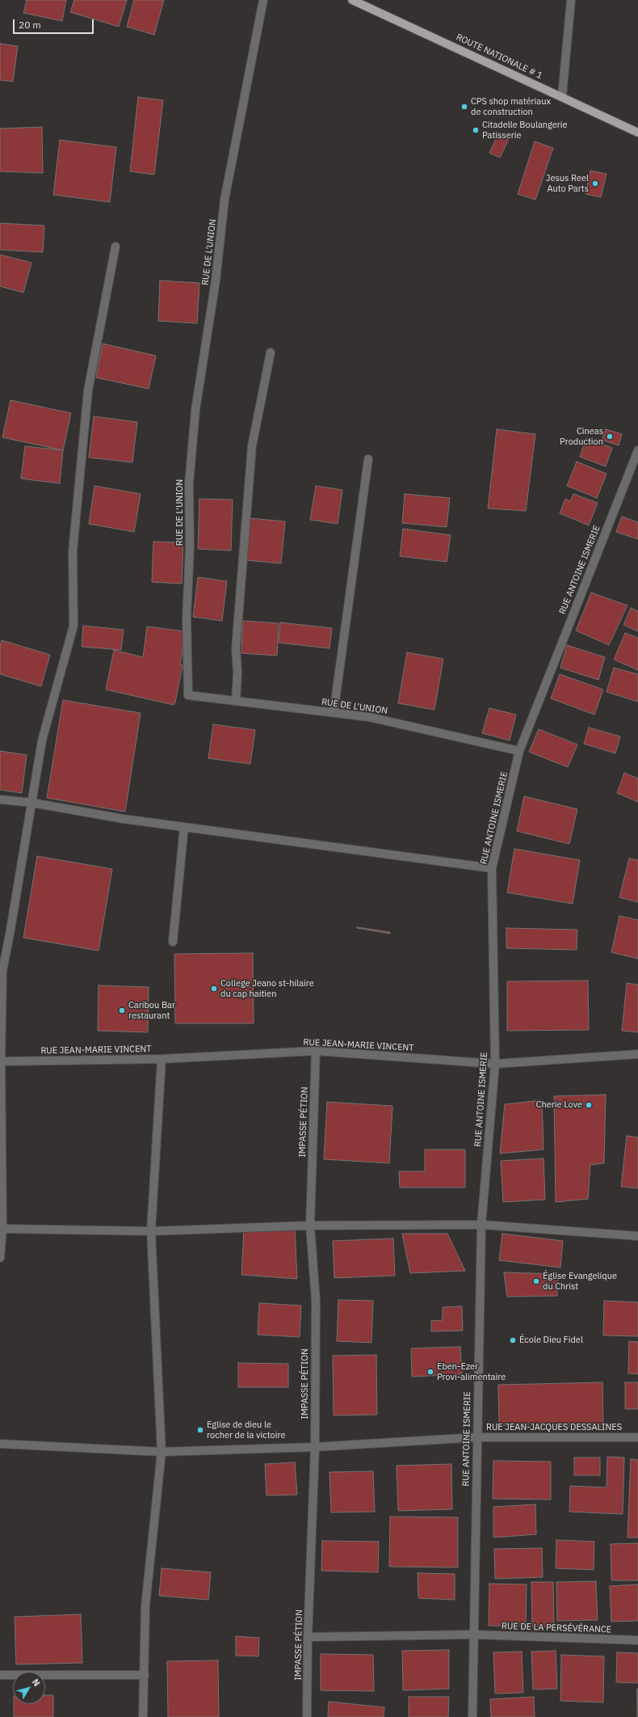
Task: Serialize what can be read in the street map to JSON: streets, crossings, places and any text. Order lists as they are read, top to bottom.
{
  "streets": {
    "main road": ["ROUTE NATIONALE # 1"],
    "street": [
      "RUE DE L'UNION",
      "RUE ANTOINE ISMERIE",
      "RUE JEAN-MARIE VINCENT",
      "IMPASSE PÉTION",
      "RUE JEAN-JACQUES DESSALINES",
      "RUE DE LA PERSÉVÉRANCE"
    ]
  },
  "crossings": [
    ["RUE DE L'UNION", "RUE ANTOINE ISMERIE"],
    ["RUE ANTOINE ISMERIE", "RUE JEAN-MARIE VINCENT"],
    ["RUE ANTOINE ISMERIE", "RUE JEAN-JACQUES DESSALINES"],
    ["RUE ANTOINE ISMERIE", "RUE DE LA PERSÉVÉRANCE"],
    ["RUE JEAN-MARIE VINCENT", "IMPASSE PÉTION"],
    ["IMPASSE PÉTION", "RUE JEAN-JACQUES DESSALINES"],
    ["IMPASSE PÉTION", "RUE DE LA PERSÉVÉRANCE"]
  ],
  "places": [
    "CPS shop matériaux de construction",
    "Citadelle Boulangerie Patisserie",
    "Jesus Reel Auto Parts",
    "Cineas Production",
    "College Jeano st-hilaire du cap haitien",
    "Caribou Bar restaurant",
    "Cherie Love",
    "Église Evangelique du Christ",
    "École Dieu Fidel",
    "Eben-Ezer Provi-alimentaire",
    "Eglise de dieu le rocher de la victoire"
  ],
  "scale_bar": "20 m",
  "north": "top right"
}
